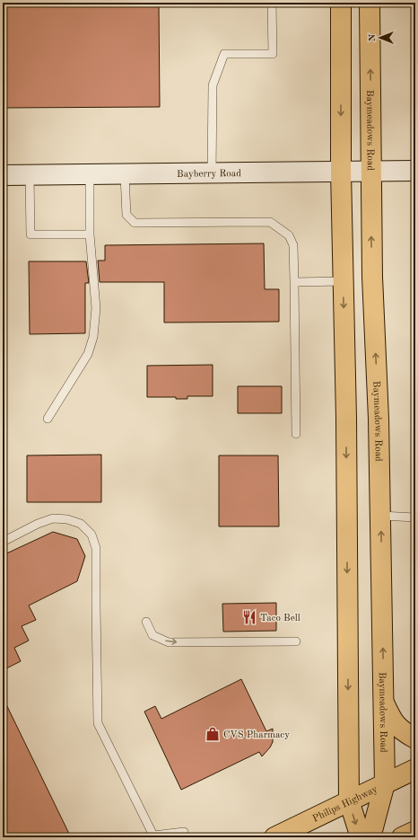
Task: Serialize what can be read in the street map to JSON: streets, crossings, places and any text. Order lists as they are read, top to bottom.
{
  "streets": {
    "main road": ["Baymeadows Road", "Philips Highway"],
    "street": ["Bayberry Road"]
  },
  "crossings": [
    ["Baymeadows Road", "Bayberry Road"],
    ["Baymeadows Road", "Philips Highway"]
  ],
  "places": {
    "restaurant": ["Taco Bell"],
    "shop": ["CVS Pharmacy"]
  },
  "north": "left"
}
